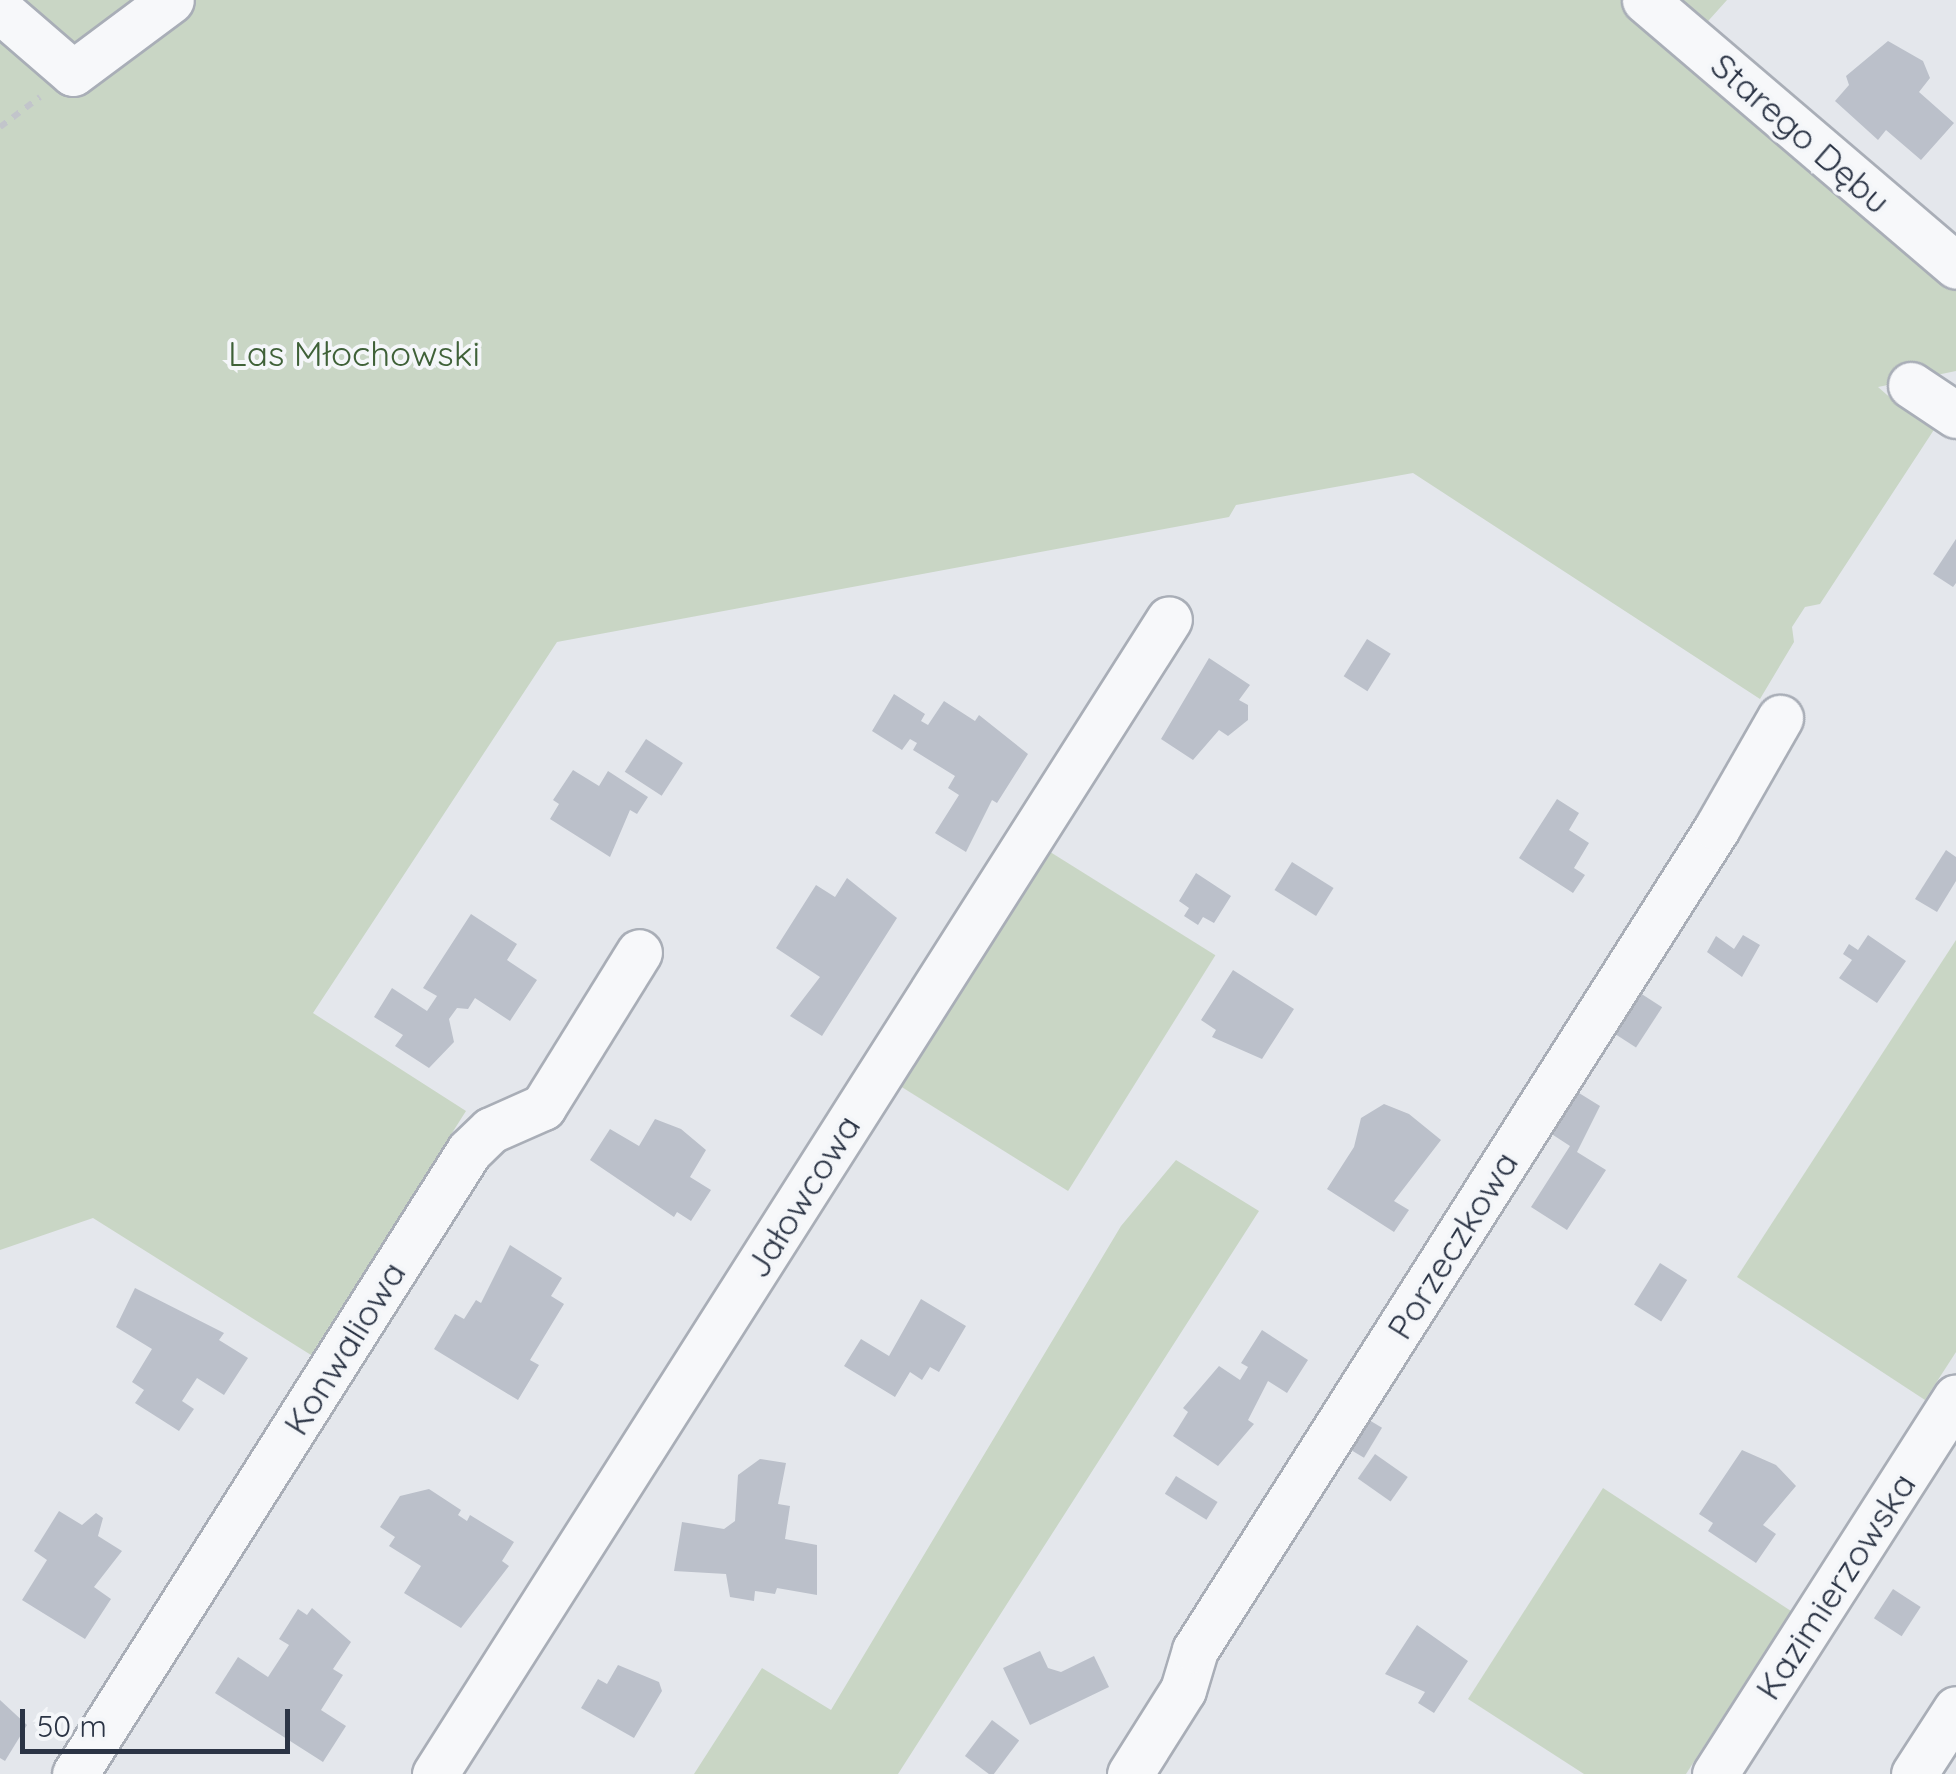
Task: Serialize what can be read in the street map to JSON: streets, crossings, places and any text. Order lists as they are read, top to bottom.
{
  "streets": {
    "street": [
      "Starego Dębu",
      "Jałowcowa",
      "Porzeczkowa",
      "Konwaliowa",
      "Kazimierzowska"
    ]
  },
  "parks": ["Las Młochowski"],
  "scale_bar": "50 m"
}
